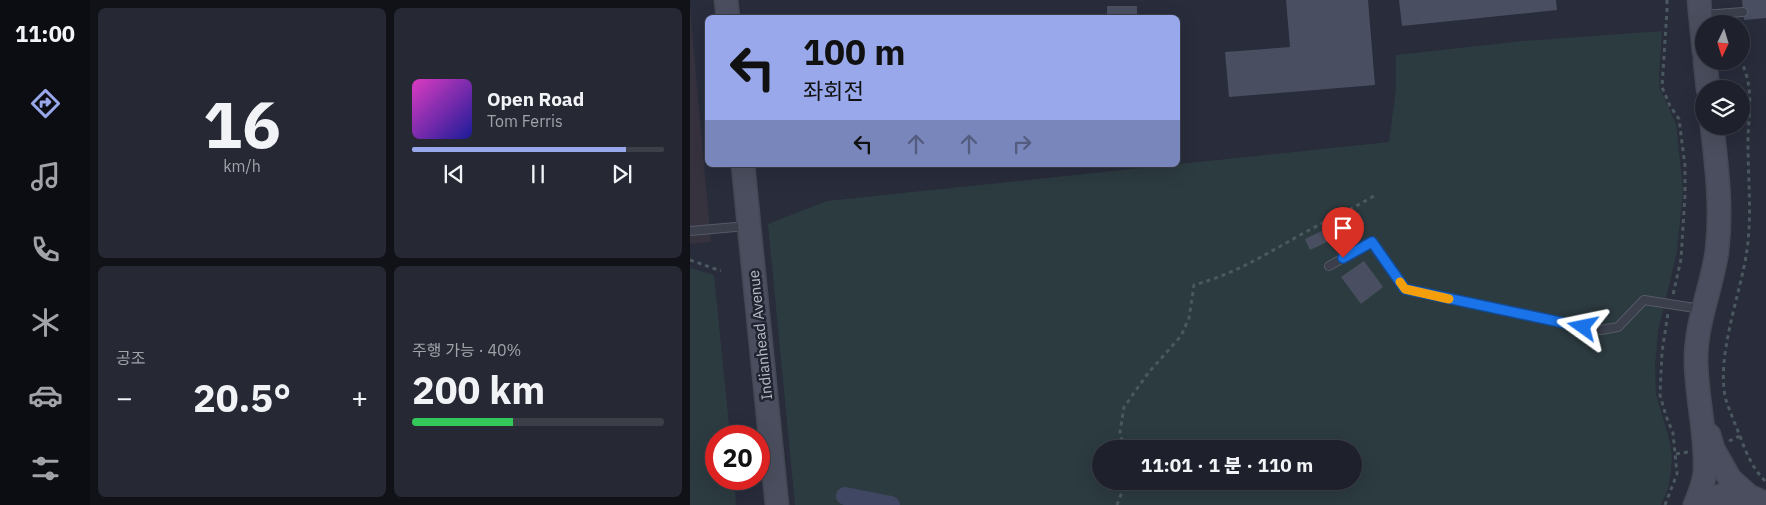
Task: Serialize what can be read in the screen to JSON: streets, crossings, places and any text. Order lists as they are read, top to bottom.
{
  "streets": {
    "main road": ["Indianhead Avenue"]
  },
  "north": "bottom",
  "page": {
    "tabs": "11:00",
    "tile": [
      ["16", "km/h"],
      "공조",
      ["주행 가능 · 40%", "200 km"]
    ],
    "turn": ["100 m", "좌회전"],
    "song": ["Open Road", "Tom Ferris"],
    "heat": ["−", "20.5°", "+"],
    "limit": "20",
    "trip": "11:01 · 1 분 · 110 m"
  }
}
